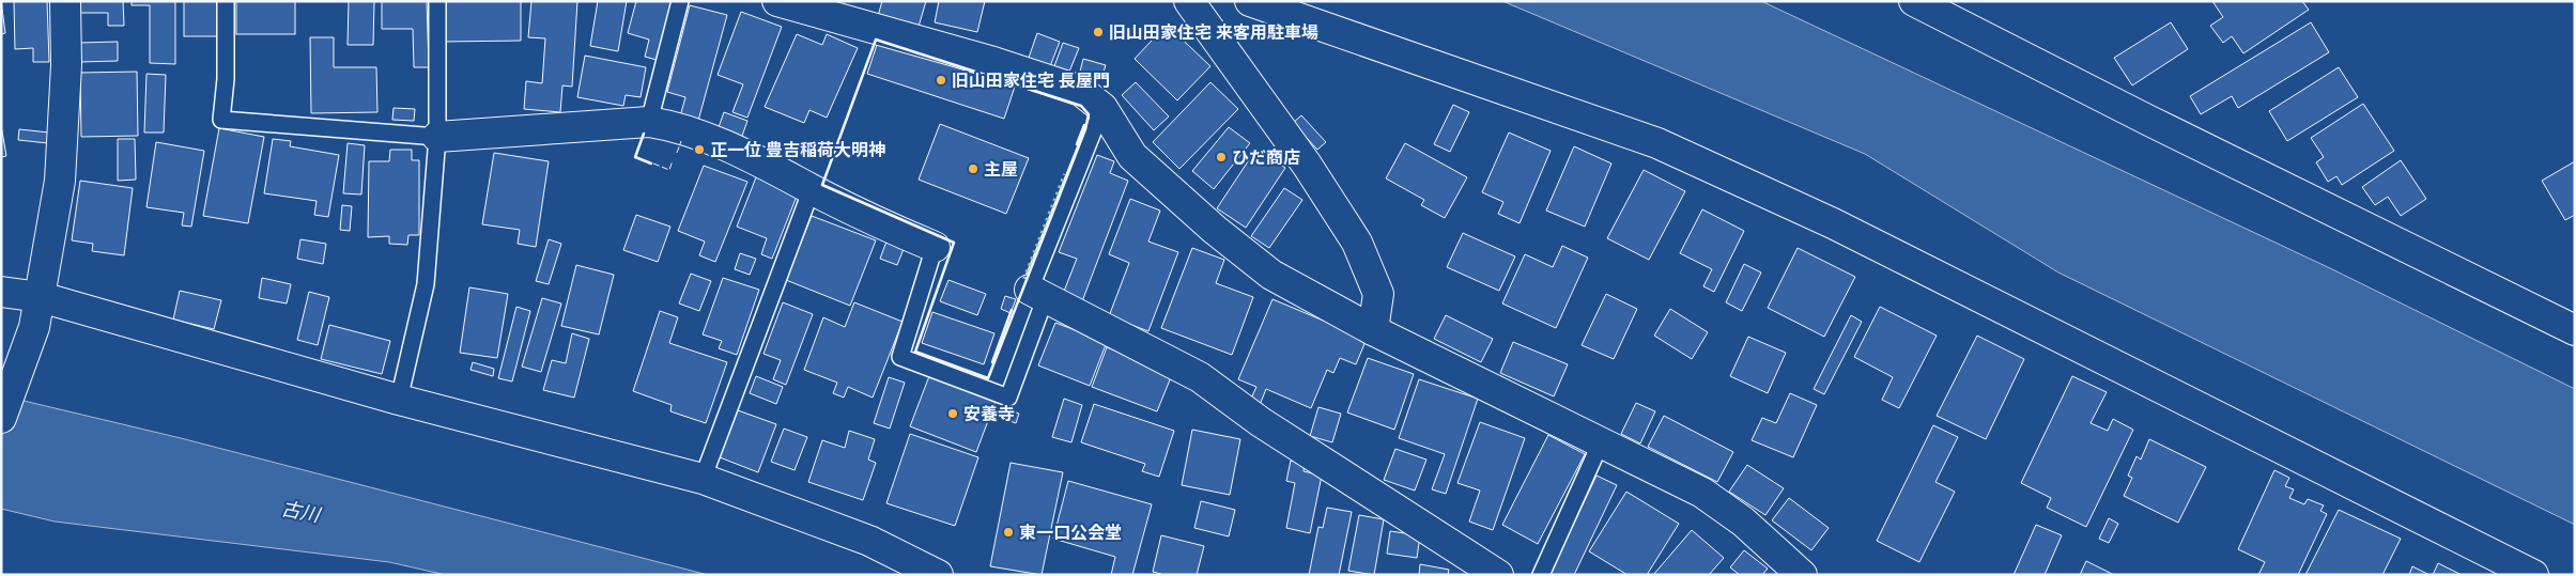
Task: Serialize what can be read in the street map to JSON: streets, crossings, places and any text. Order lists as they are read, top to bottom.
{
  "water": ["古川"],
  "places": [
    "旧山田家住宅 来客用駐車場",
    "旧山田家住宅 長屋門",
    "正一位 豊吉稲荷大明神",
    "ひだ商店",
    "主屋",
    "安養寺",
    "東一口公会堂"
  ]
}
